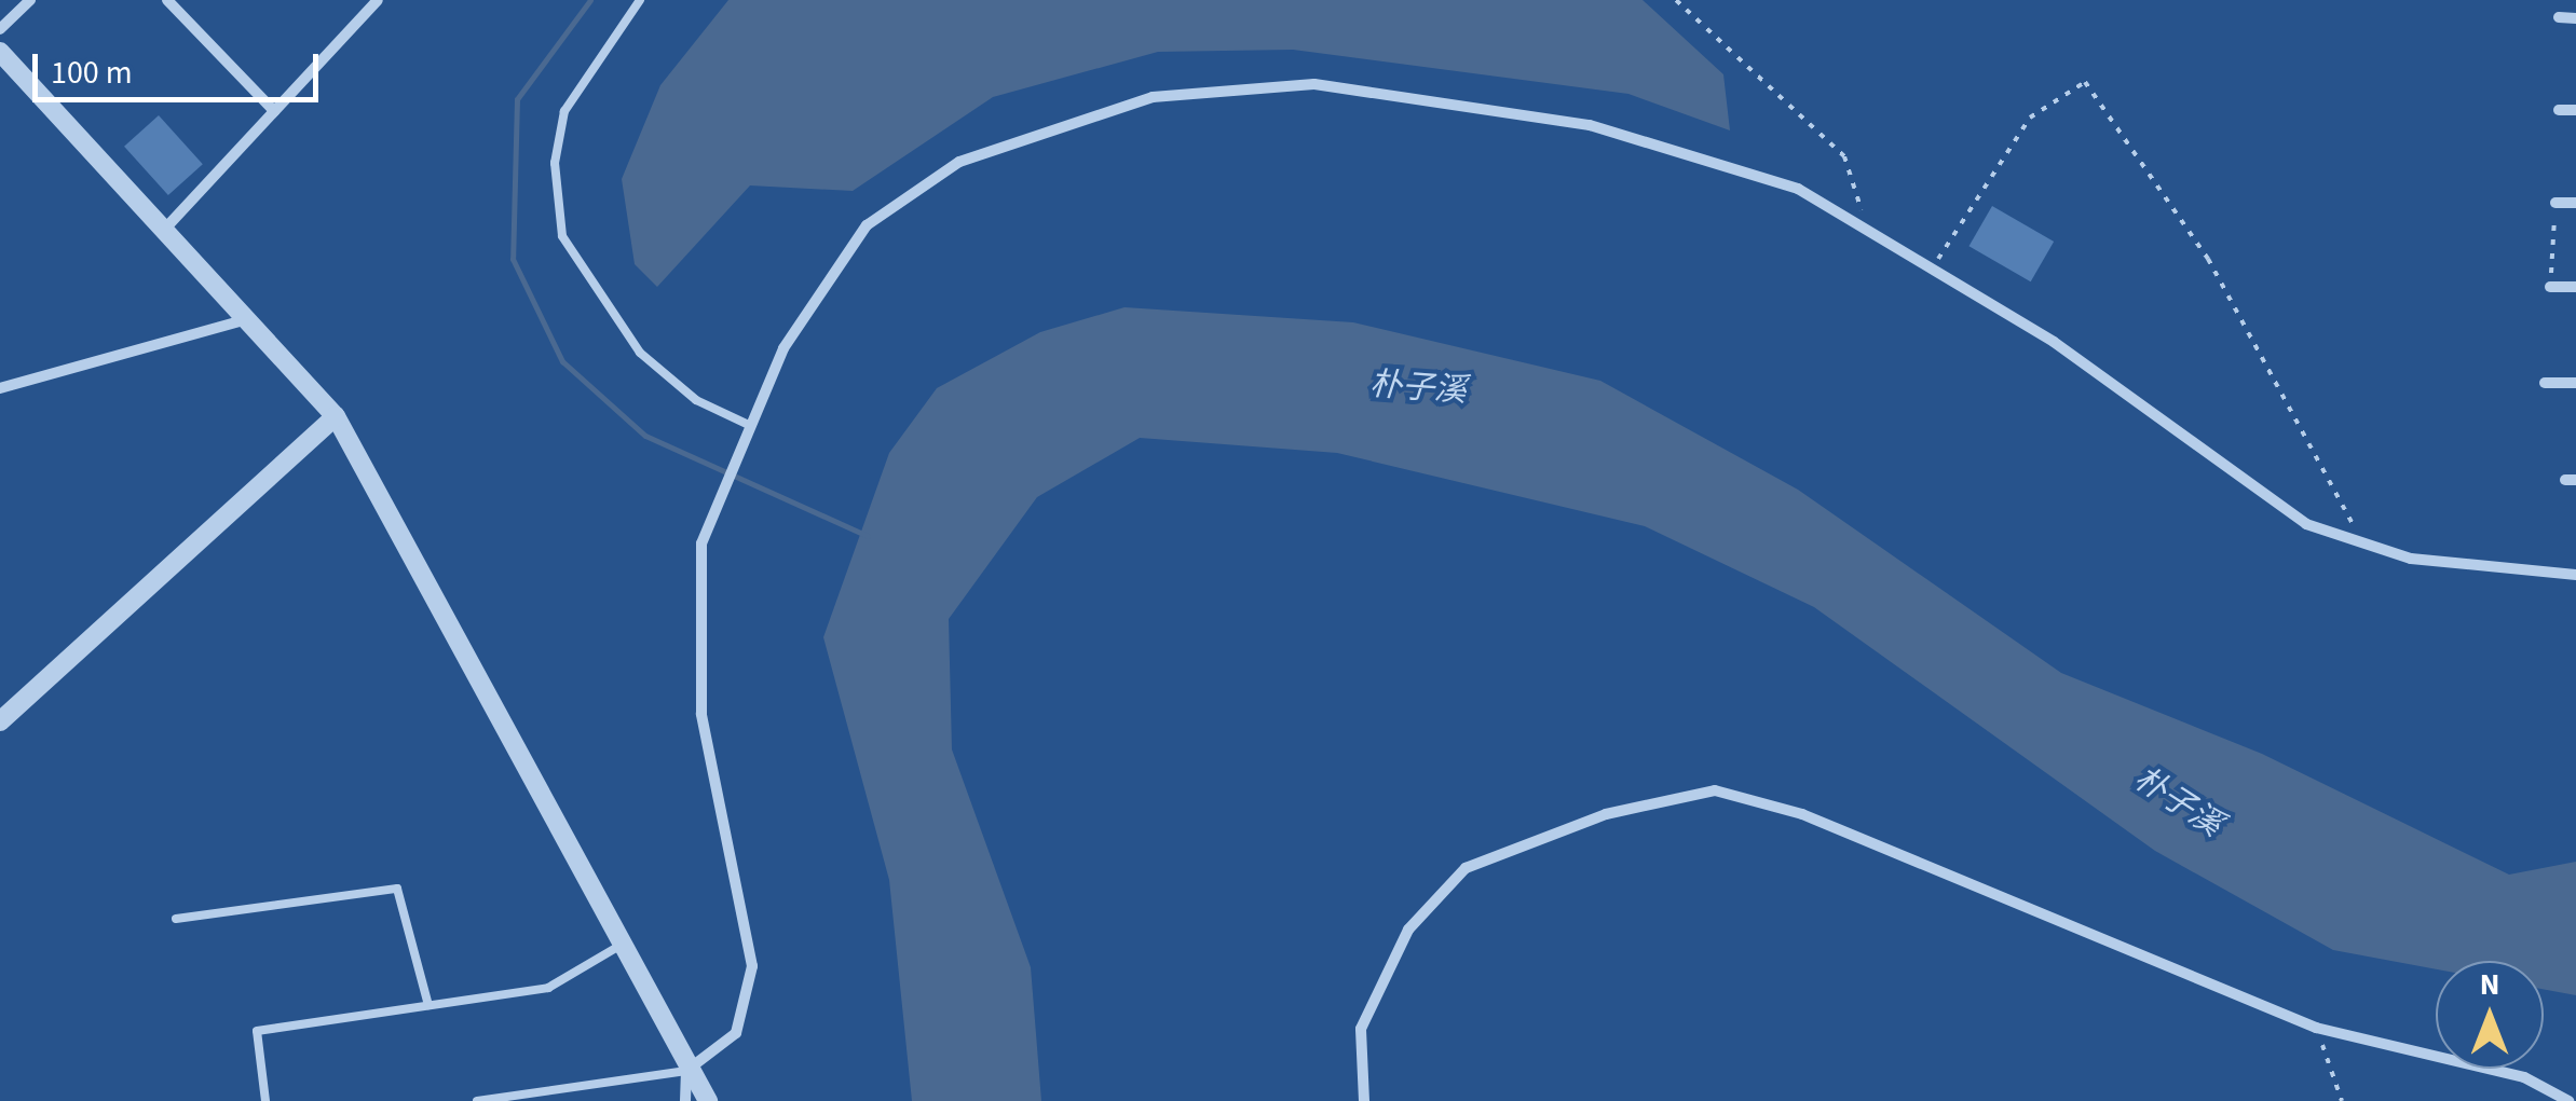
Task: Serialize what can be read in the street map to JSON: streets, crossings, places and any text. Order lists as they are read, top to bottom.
{
  "water": ["朴子溪"],
  "scale_bar": "100 m",
  "north": "top"
}
